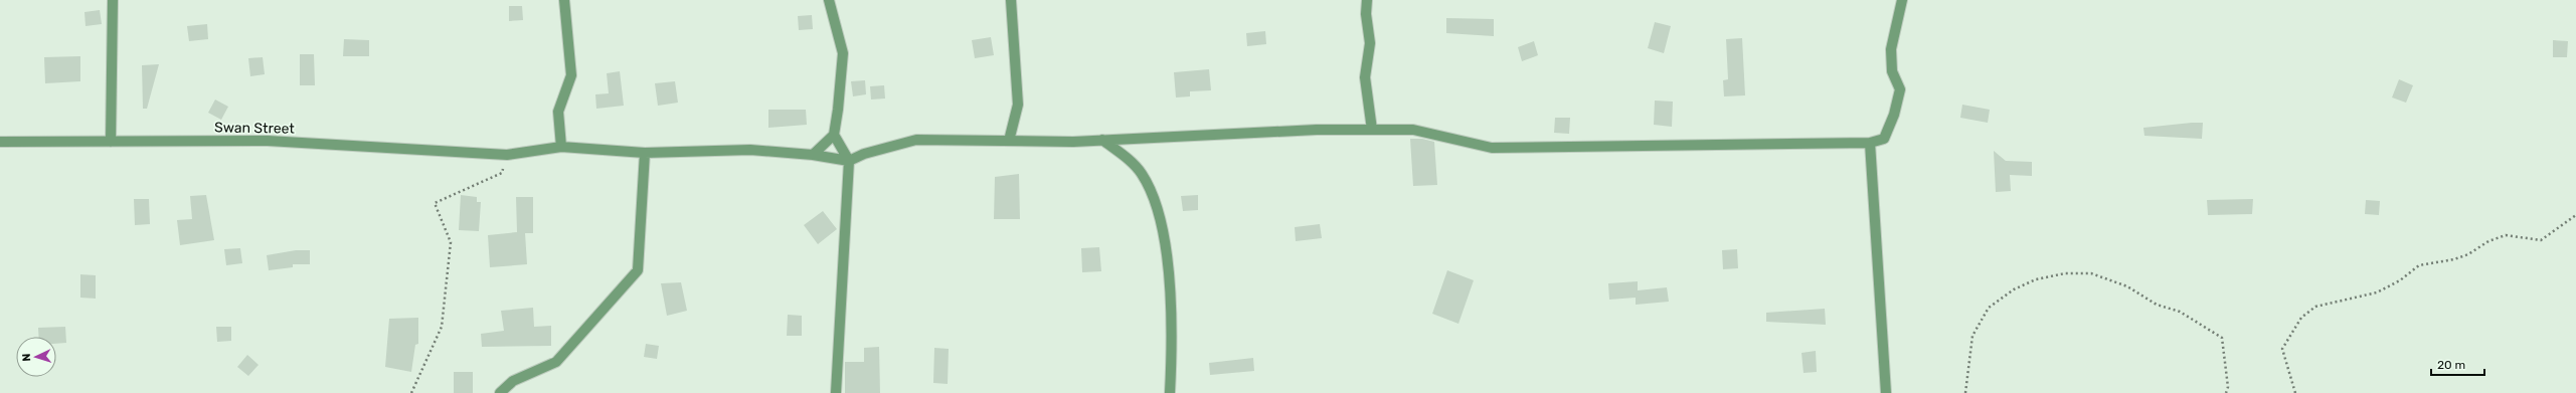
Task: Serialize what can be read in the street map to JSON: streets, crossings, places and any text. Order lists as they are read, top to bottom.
{
  "streets": {
    "street": ["Swan Street"]
  },
  "scale_bar": "20 m",
  "north": "left"
}
